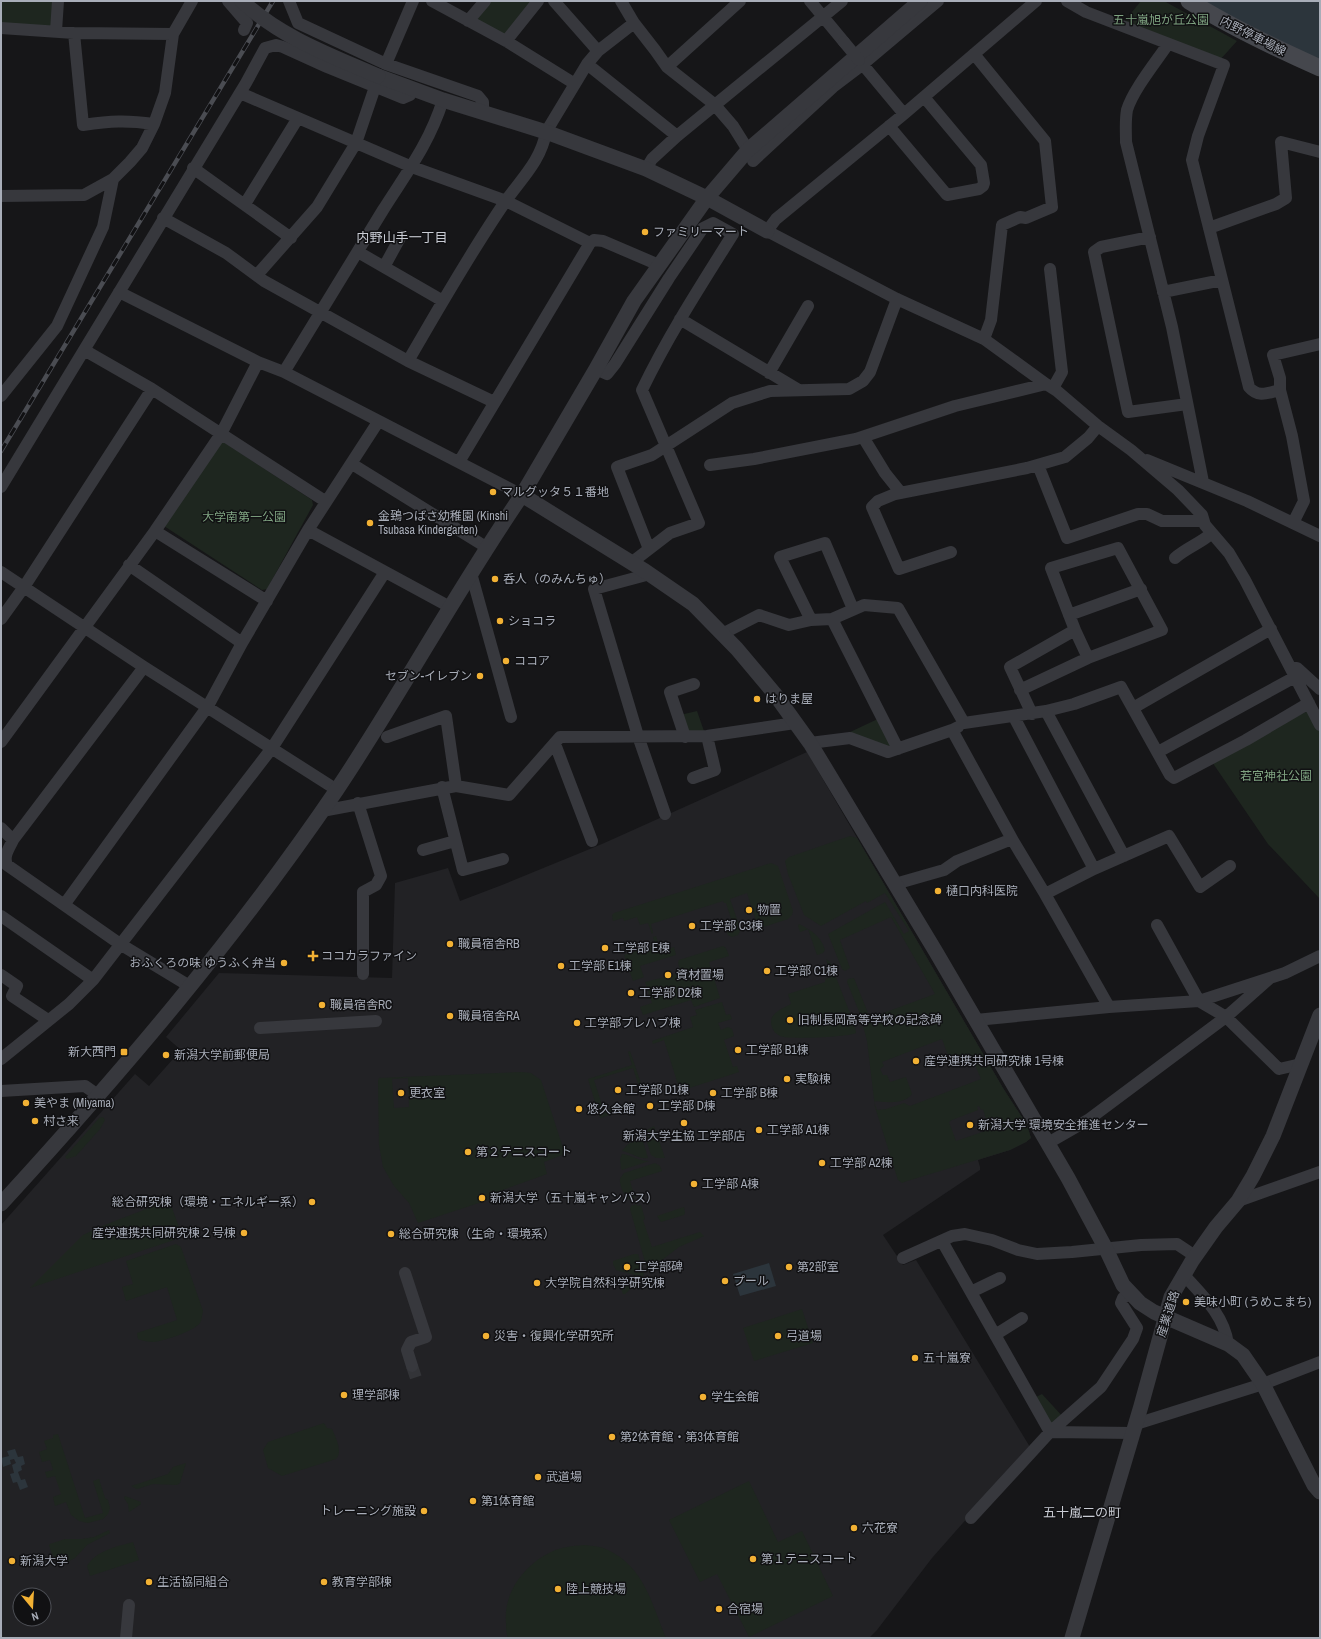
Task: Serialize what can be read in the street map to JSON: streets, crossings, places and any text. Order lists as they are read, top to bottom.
{
  "streets": {
    "main road": ["内野停車場線"],
    "street": ["産業道路"]
  },
  "districts": ["内野山手一丁目", "五十嵐二の町"],
  "parks": ["五十嵐旭が丘公園", "大学南第一公園", "若宮神社公園"],
  "places": {
    "other": [
      "ファミリーマート",
      "マルグッタ５１番地",
      "金鵄つばさ幼稚園 (Kinshi Tsubasa Kindergarten)",
      "呑人（のみんちゅ）",
      "ショコラ",
      "ココア",
      "セブン-イレブン",
      "はりま屋",
      "樋口内科医院",
      "物置",
      "工学部 C3棟",
      "職員宿舎RB",
      "工学部 E棟",
      "おふくろの味 ゆうふく弁当",
      "工学部 E1棟",
      "工学部 C1棟",
      "資材置場",
      "工学部 D2棟",
      "職員宿舎RC",
      "職員宿舎RA",
      "旧制長岡高等学校の記念碑",
      "工学部プレハブ棟",
      "工学部 B1棟",
      "新潟大学前郵便局",
      "産学連携共同研究棟 1号棟",
      "実験棟",
      "工学部 D1棟",
      "更衣室",
      "工学部 B棟",
      "美やま (Miyama)",
      "工学部 D棟",
      "悠久会館",
      "村さ来",
      "新潟大学生協 工学部店",
      "新潟大学 環境安全推進センター",
      "工学部 A1棟",
      "第２テニスコート",
      "工学部 A2棟",
      "工学部 A棟",
      "新潟大学（五十嵐キャンパス）",
      "総合研究棟（環境・エネルギー系）",
      "産学連携共同研究棟２号棟",
      "総合研究棟（生命・環境系）",
      "工学部碑",
      "第2部室",
      "プール",
      "大学院自然科学研究棟",
      "美味小町 (うめこまち)",
      "災害・復興化学研究所",
      "弓道場",
      "五十嵐寮",
      "理学部棟",
      "学生会館",
      "第2体育館・第3体育館",
      "武道場",
      "第1体育館",
      "トレーニング施設",
      "六花寮",
      "第１テニスコート",
      "新潟大学",
      "生活協同組合",
      "教育学部棟",
      "陸上競技場",
      "合宿場"
    ],
    "health": ["ココカラファイン"],
    "transit": ["新大西門"]
  },
  "north": "bottom"
}
